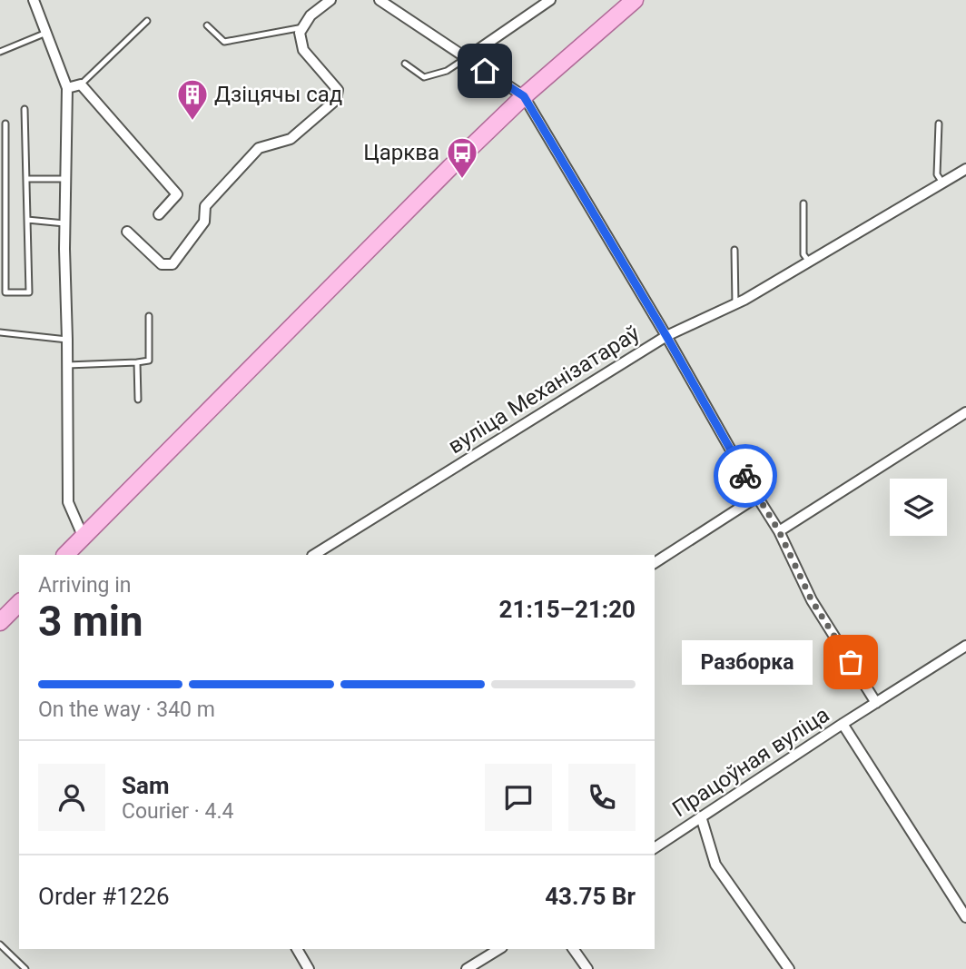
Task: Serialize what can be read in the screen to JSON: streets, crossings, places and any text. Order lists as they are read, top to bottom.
{
  "streets": {
    "street": ["вуліца Механізатараў", "Працоўная вуліца"]
  },
  "places": {
    "building": ["Дзіцячы сад"],
    "bus stop": ["Царква"],
    "other": ["Разборка"]
  },
  "page": {
    "heading": ["3 min", "Arriving in", "21:15–21:20"],
    "panel": [
      "Sam",
      "Courier · 4.4",
      "Order #1226",
      "43.75 Br"
    ],
    "bubble": "Разборка",
    "bar": "On the way · 340 m"
  }
}
